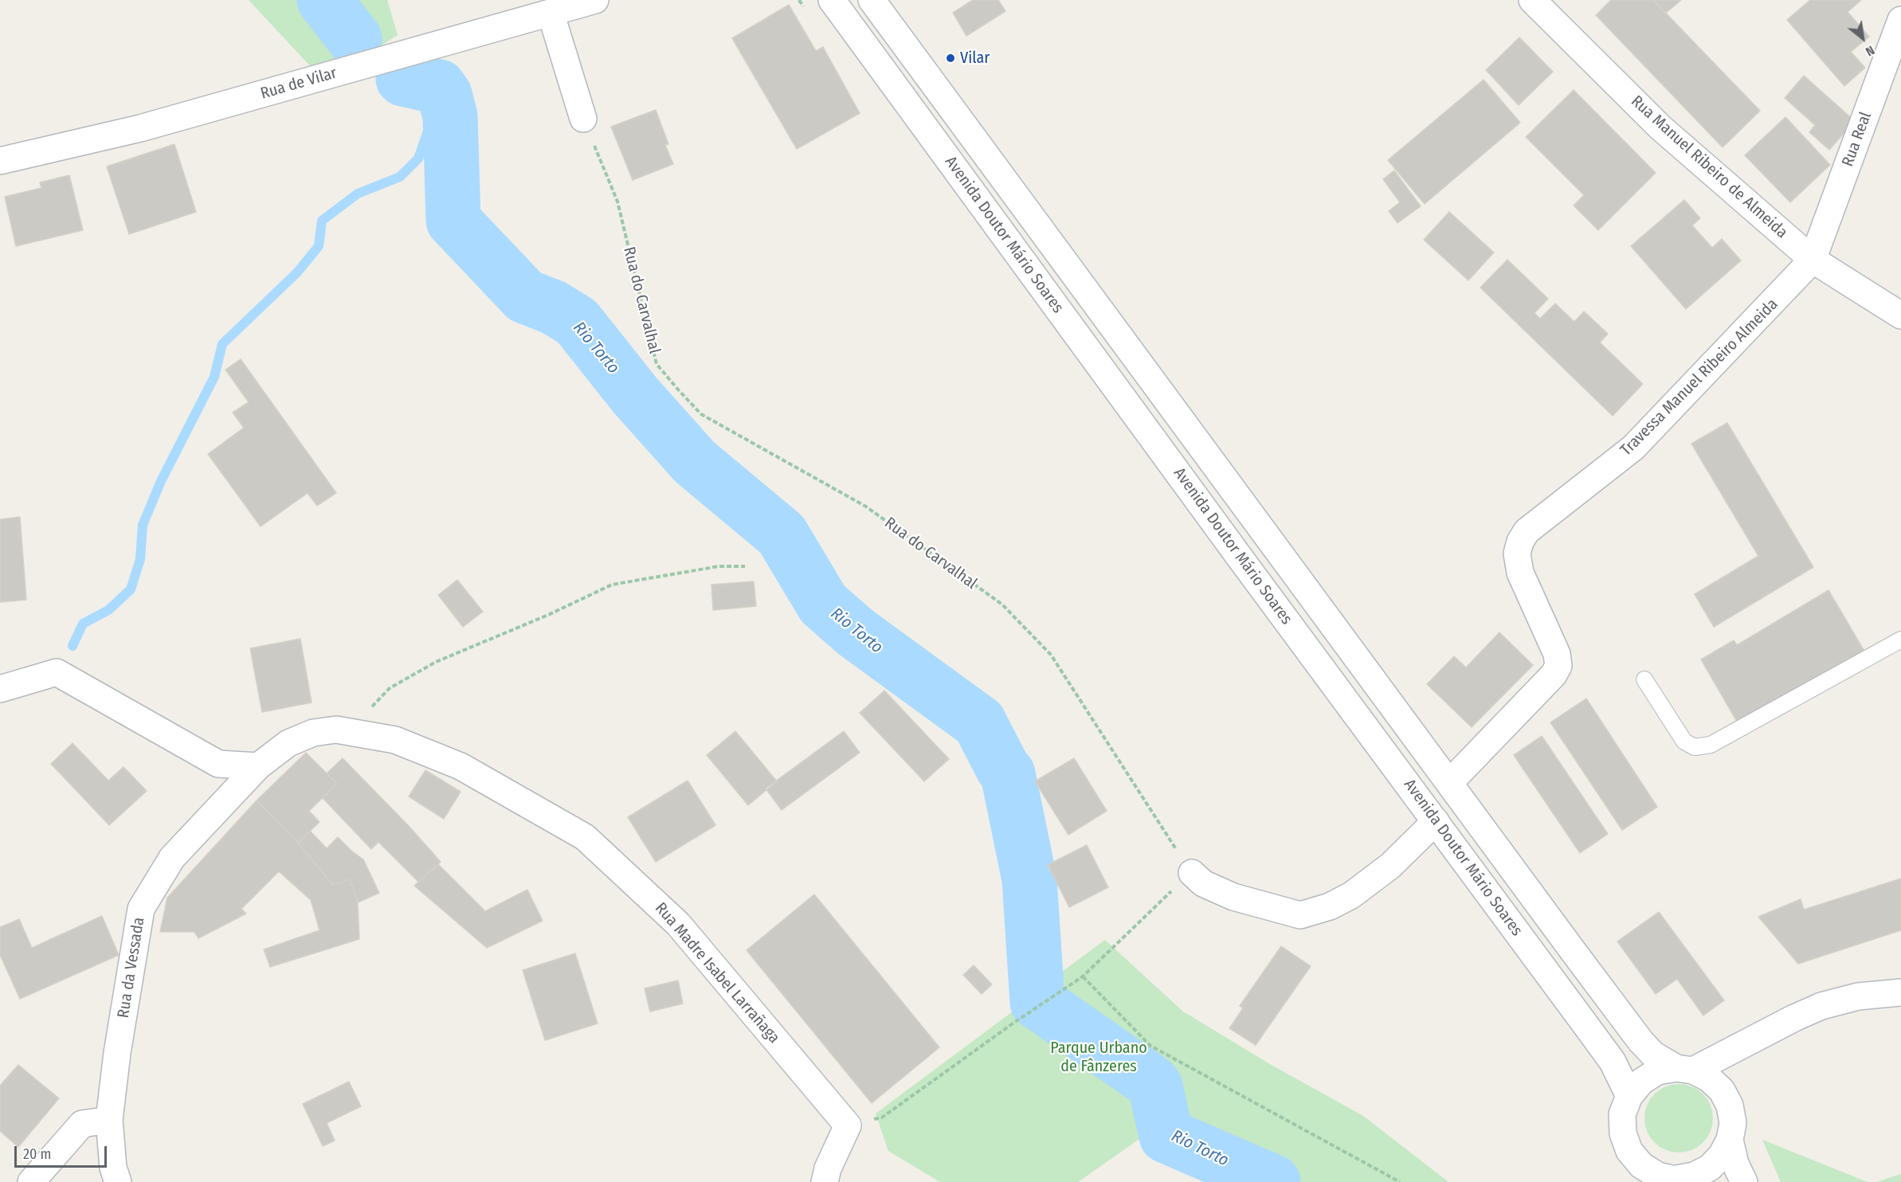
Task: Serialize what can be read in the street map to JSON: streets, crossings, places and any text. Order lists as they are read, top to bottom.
{
  "streets": {
    "street": [
      "Rua de Vilar",
      "Rua Real",
      "Rua Manuel Ribeiro de Almeida",
      "Avenida Doutor Mário Soares",
      "Travessa Manuel Ribeiro Almeida",
      "Rua da Vessada",
      "Rua Madre Isabel Larrañaga"
    ],
    "path": ["Rua do Carvalhal"]
  },
  "crossings": [
    ["Rua Real", "Rua Manuel Ribeiro de Almeida"],
    ["Rua Real", "Travessa Manuel Ribeiro Almeida"],
    ["Rua Manuel Ribeiro de Almeida", "Travessa Manuel Ribeiro Almeida"],
    ["Avenida Doutor Mário Soares", "Travessa Manuel Ribeiro Almeida"],
    ["Rua da Vessada", "Rua Madre Isabel Larrañaga"]
  ],
  "water": ["Rio Torto"],
  "parks": ["Parque Urbano de Fânzeres"],
  "places": ["Vilar"],
  "scale_bar": "20 m",
  "north": "bottom right"
}
